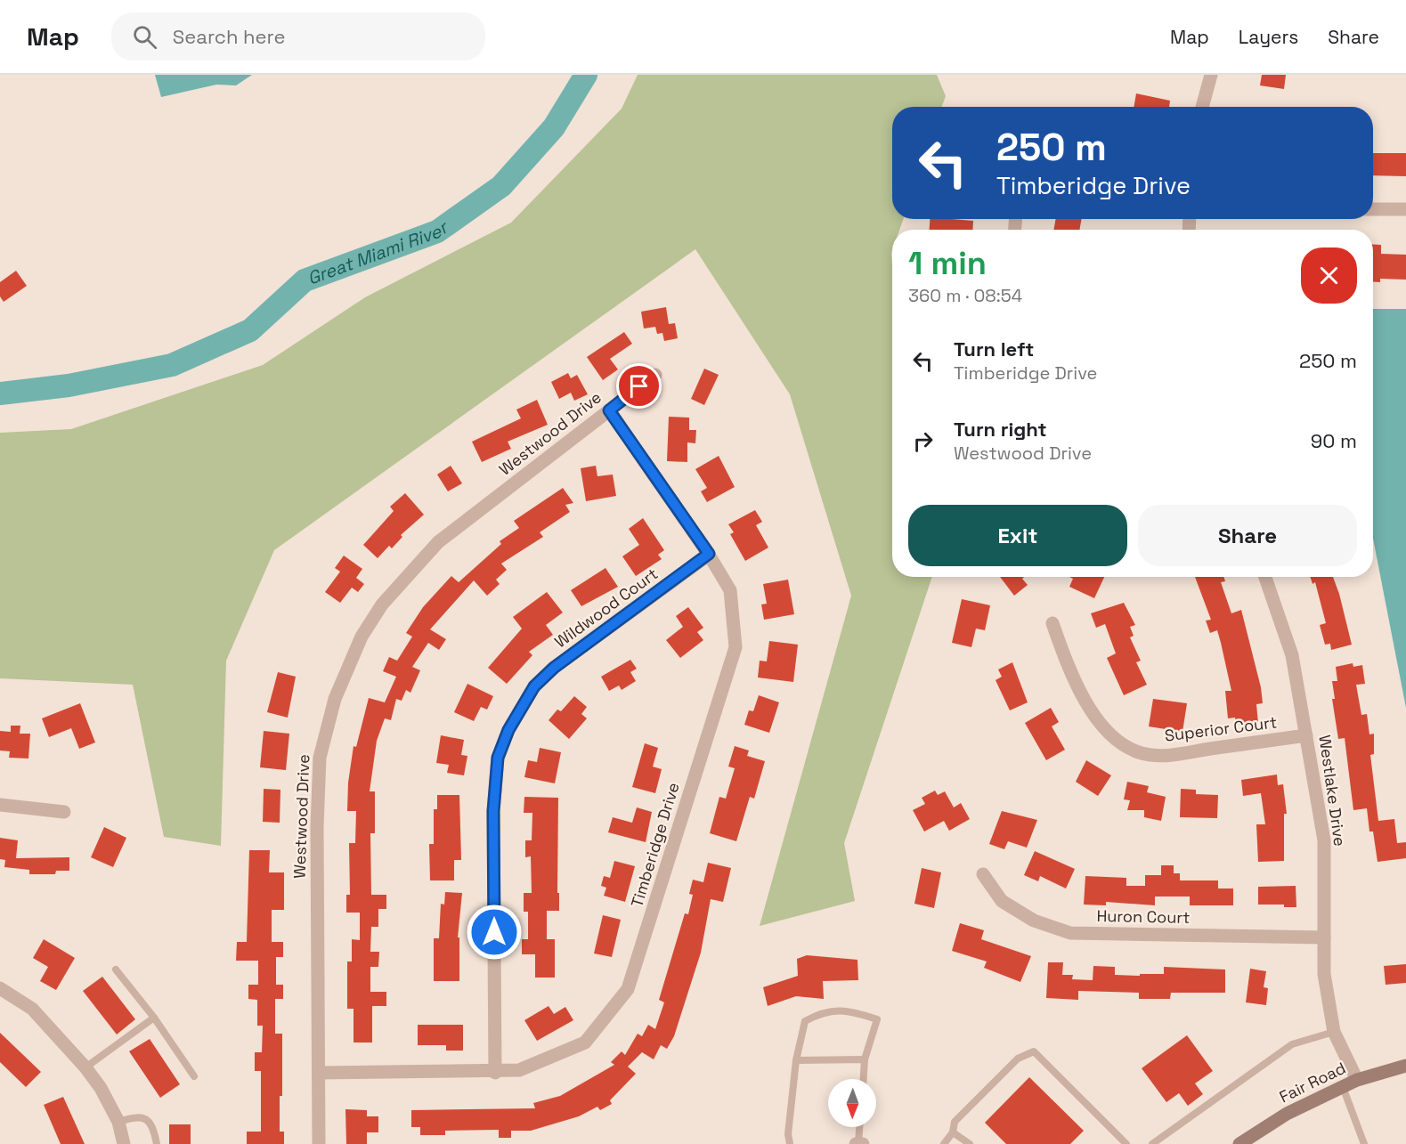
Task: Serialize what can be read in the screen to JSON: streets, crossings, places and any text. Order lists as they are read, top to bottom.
{
  "streets": {
    "main road": ["Fair Road"],
    "street": [
      "Westwood Drive",
      "Wildwood Court",
      "Superior Court",
      "Westlake Drive",
      "Timberidge Drive",
      "Huron Court"
    ]
  },
  "crossings": [
    ["Westwood Drive", "Timberidge Drive"],
    ["Wildwood Court", "Timberidge Drive"],
    ["Superior Court", "Westlake Drive"],
    ["Westlake Drive", "Huron Court"],
    ["Westlake Drive", "Fair Road"]
  ],
  "water": ["Great Miami River"],
  "north": "bottom",
  "page": {
    "header": "Map",
    "search": "Search here",
    "nav": ["Map", "Layers", "Share"],
    "turn": ["250 m", "Timberidge Drive"],
    "heading": ["1 min", "360 m · 08:54"],
    "list": [
      {
        "name": "Turn left",
        "note": "Timberidge Drive",
        "value": "250 m"
      },
      {
        "name": "Turn right",
        "note": "Westwood Drive",
        "value": "90 m"
      }
    ],
    "buttons": ["Exit", "Share"]
  }
}
